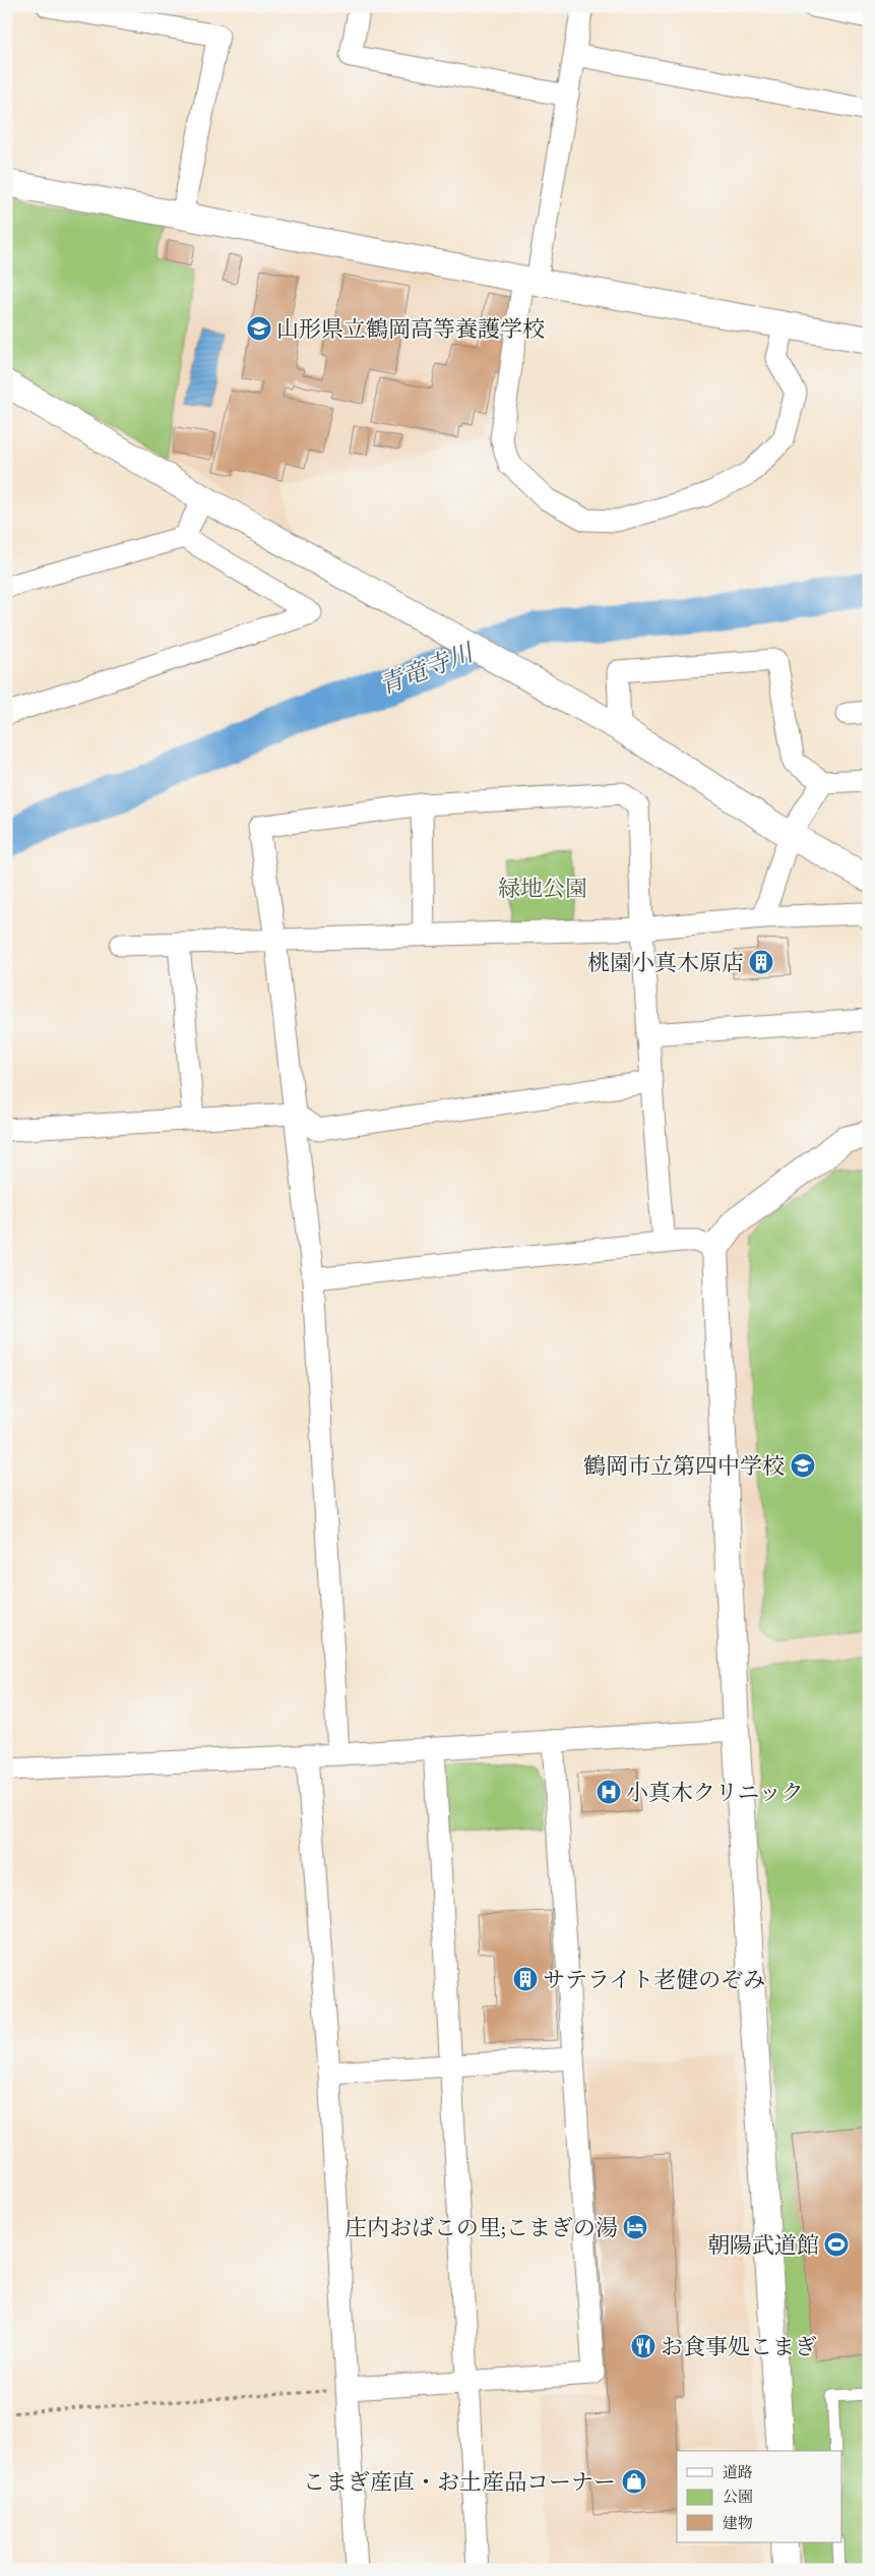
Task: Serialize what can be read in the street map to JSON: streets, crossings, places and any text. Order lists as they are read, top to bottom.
{
  "water": ["青竜寺川"],
  "parks": ["緑地公園"],
  "places": {
    "school or university": ["山形県立鶴岡高等養護学校", "鶴岡市立第四中学校"],
    "building": ["桃園小真木原店", "サテライト老健のぞみ"],
    "hospital": ["小真木クリニック"],
    "hotel": ["庄内おばこの里;こまぎの湯"],
    "sports": ["朝陽武道館"],
    "restaurant": ["お食事処こまぎ"],
    "shop": ["こまぎ産直・お土産品コーナー"]
  },
  "legend": ["道路", "公園", "建物"]
}
